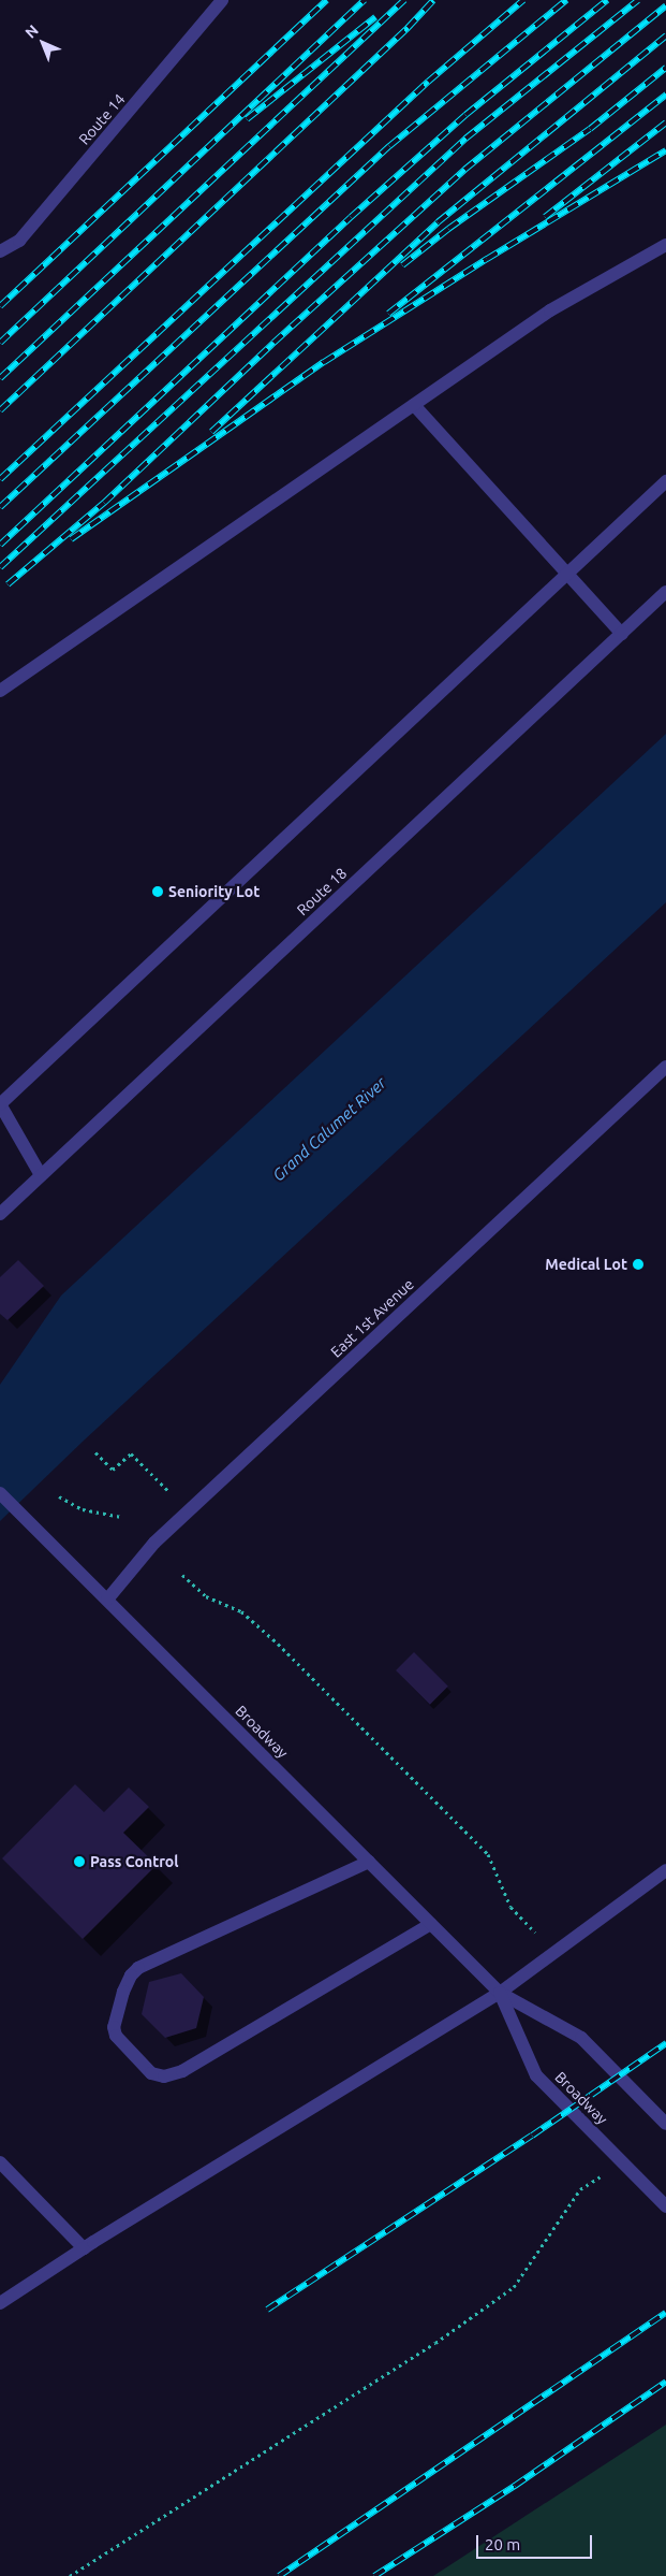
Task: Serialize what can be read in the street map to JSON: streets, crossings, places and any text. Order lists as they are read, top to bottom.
{
  "streets": {
    "street": [
      "Route 14",
      "Route 18",
      "East 1st Avenue",
      "Broadway"
    ]
  },
  "crossings": [
    ["East 1st Avenue", "Broadway"]
  ],
  "water": ["Grand Calumet River"],
  "places": ["Seniority Lot", "Medical Lot", "Pass Control"],
  "scale_bar": "20 m",
  "north": "top left"
}
